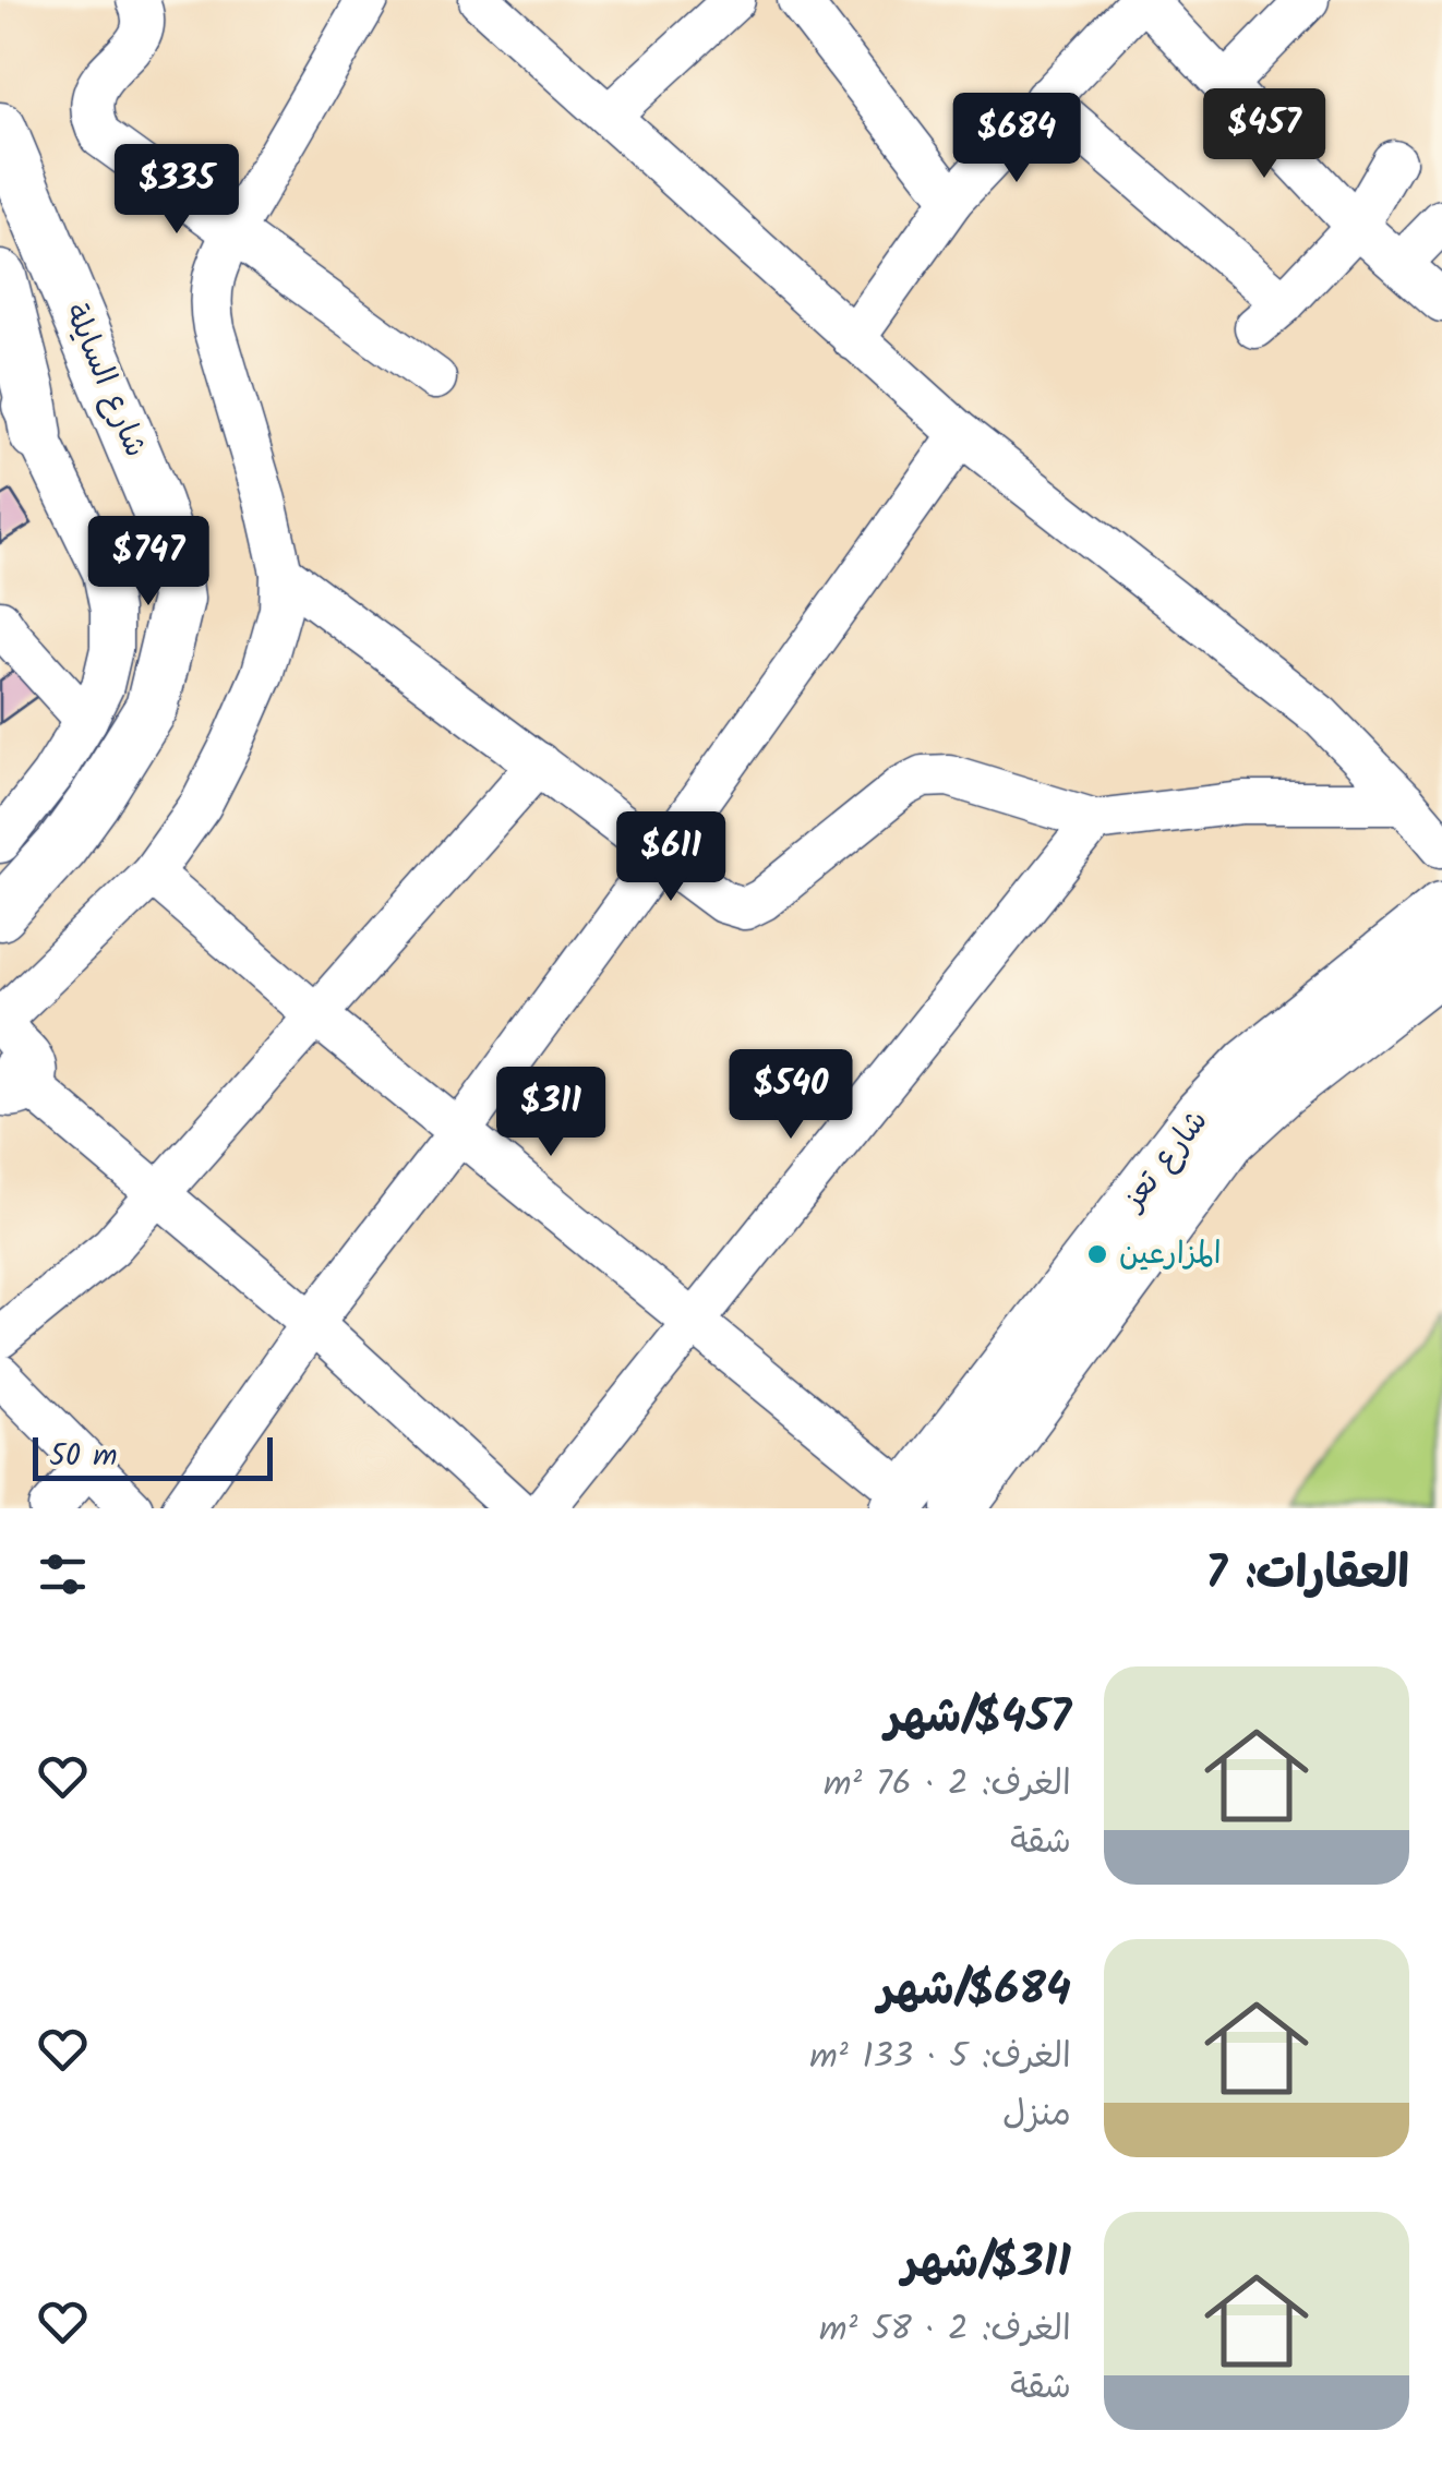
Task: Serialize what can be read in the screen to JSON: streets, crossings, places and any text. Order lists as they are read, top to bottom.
{
  "streets": {
    "main road": ["شارع السايلة", "شارع تعز"]
  },
  "places": ["المزارعين"],
  "scale_bar": "50 m",
  "page": {
    "price": [
      "$457",
      "$684",
      "$335",
      "$747",
      "$611",
      "$540",
      "$311"
    ],
    "scale": "50 m",
    "heading": "العقارات: 7",
    "list": [
      {
        "name": "$457/شهر",
        "note": "الغرف: 2 · 76 m² · شقة"
      },
      {
        "name": "$684/شهر",
        "note": "الغرف: 5 · 133 m² · منزل"
      },
      {
        "name": "$311/شهر",
        "note": "الغرف: 2 · 58 m² · شقة"
      }
    ]
  }
}
